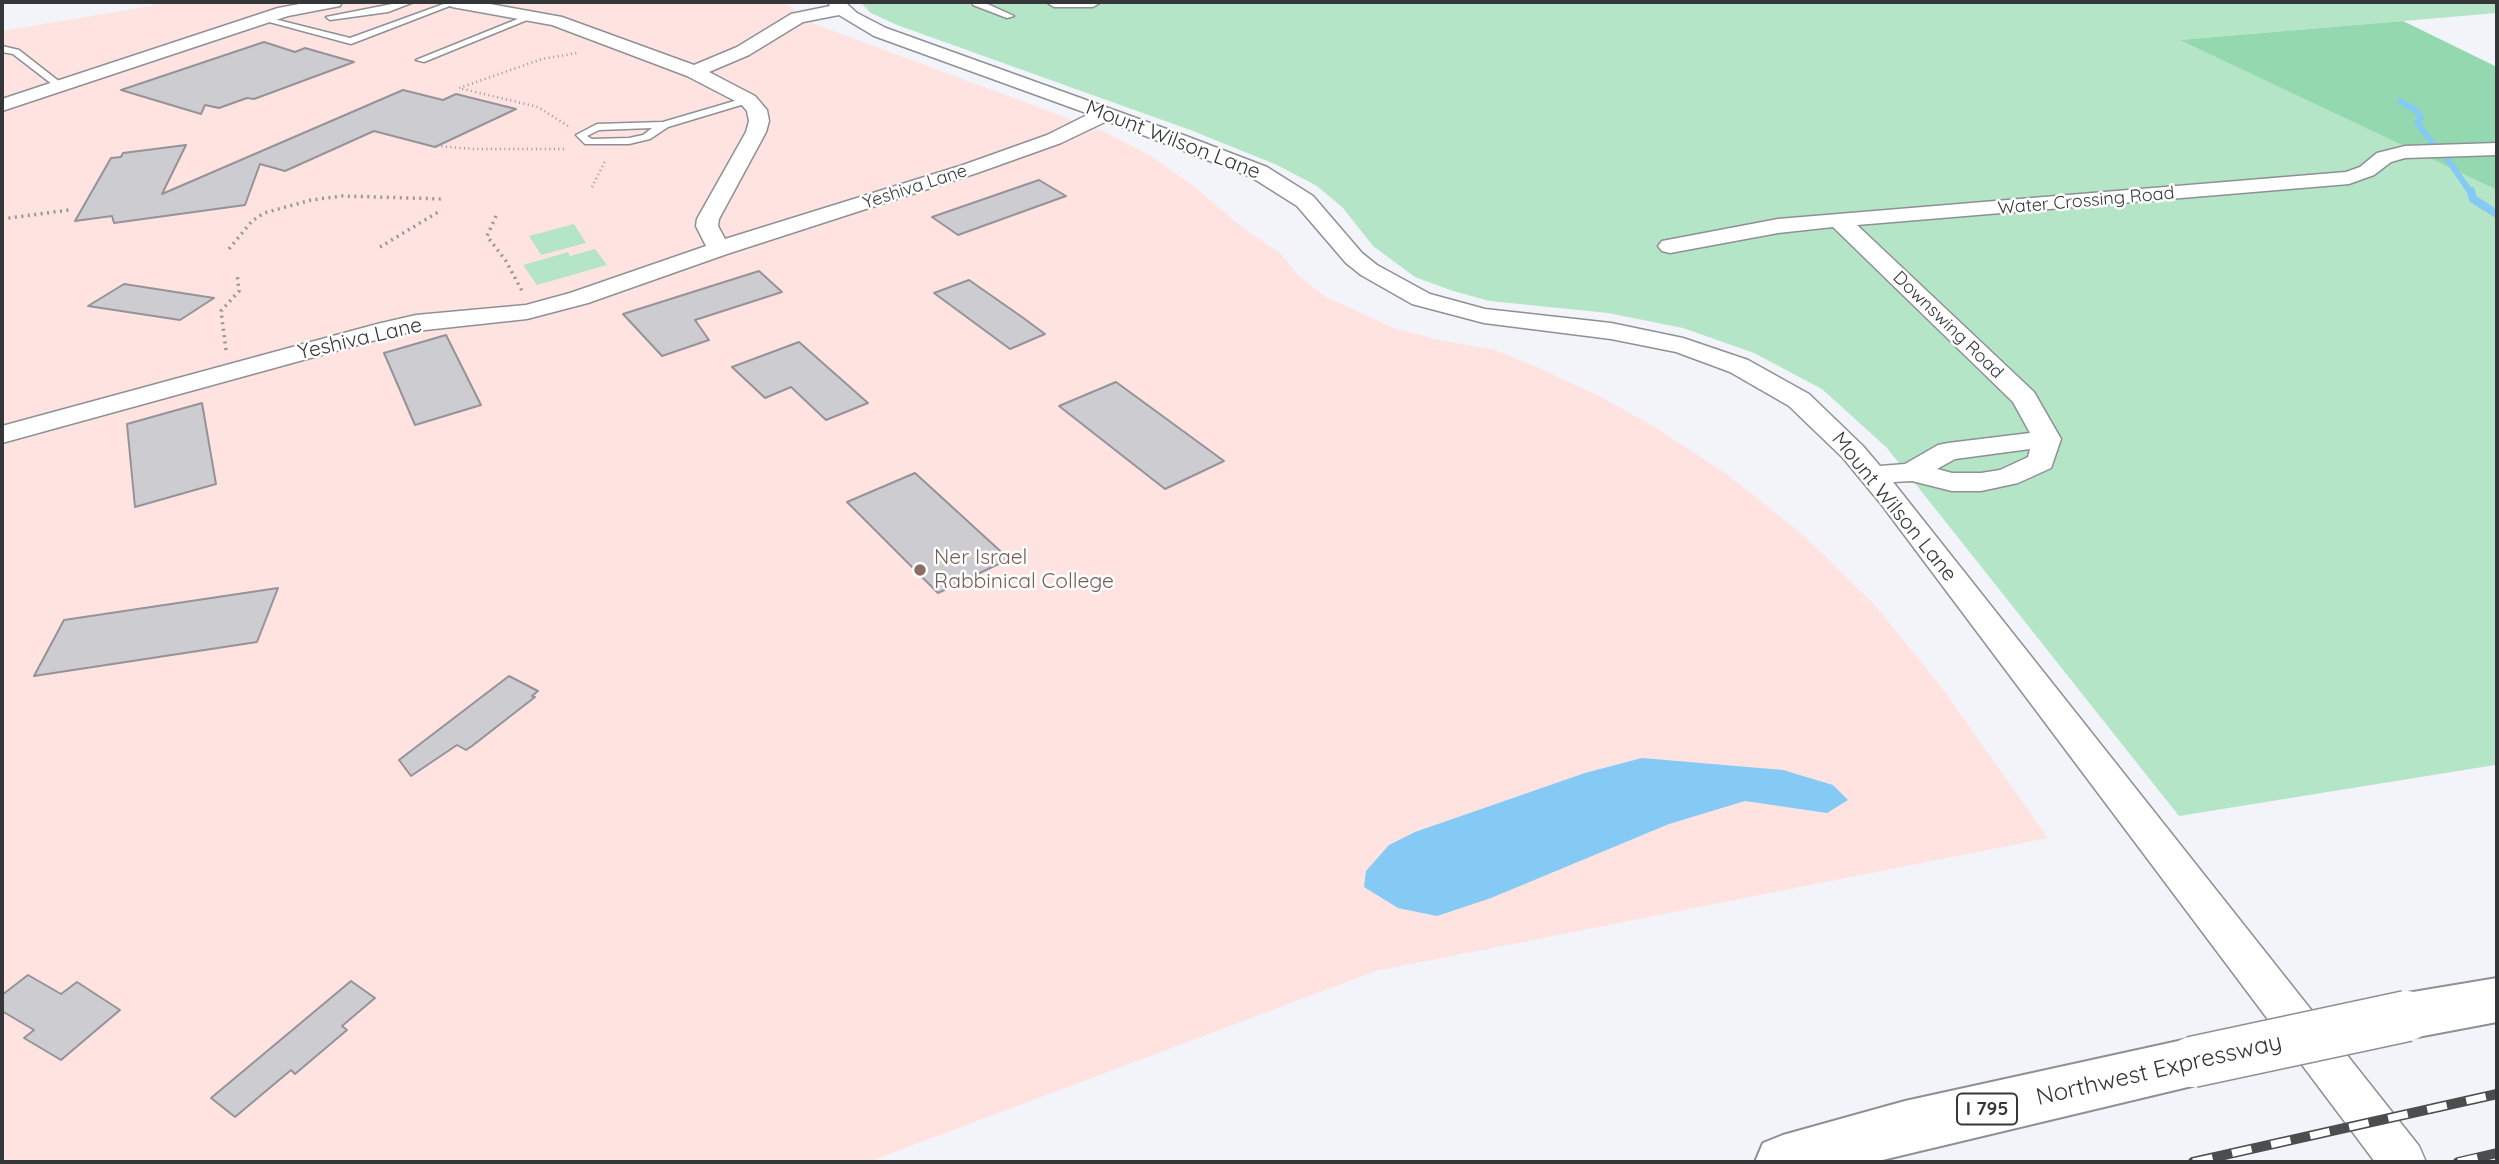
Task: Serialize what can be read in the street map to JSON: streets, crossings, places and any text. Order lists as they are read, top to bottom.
{
  "streets": {
    "highway": ["Northwest Expressway", "I 795"],
    "street": [
      "Mount Wilson Lane",
      "Yeshiva Lane",
      "Water Crossing Road",
      "Downswing Road"
    ]
  },
  "crossings": [
    ["Mount Wilson Lane", "Yeshiva Lane"],
    ["Mount Wilson Lane", "Downswing Road"],
    ["Water Crossing Road", "Downswing Road"]
  ],
  "places": ["Ner Israel Rabbinical College"]
}
